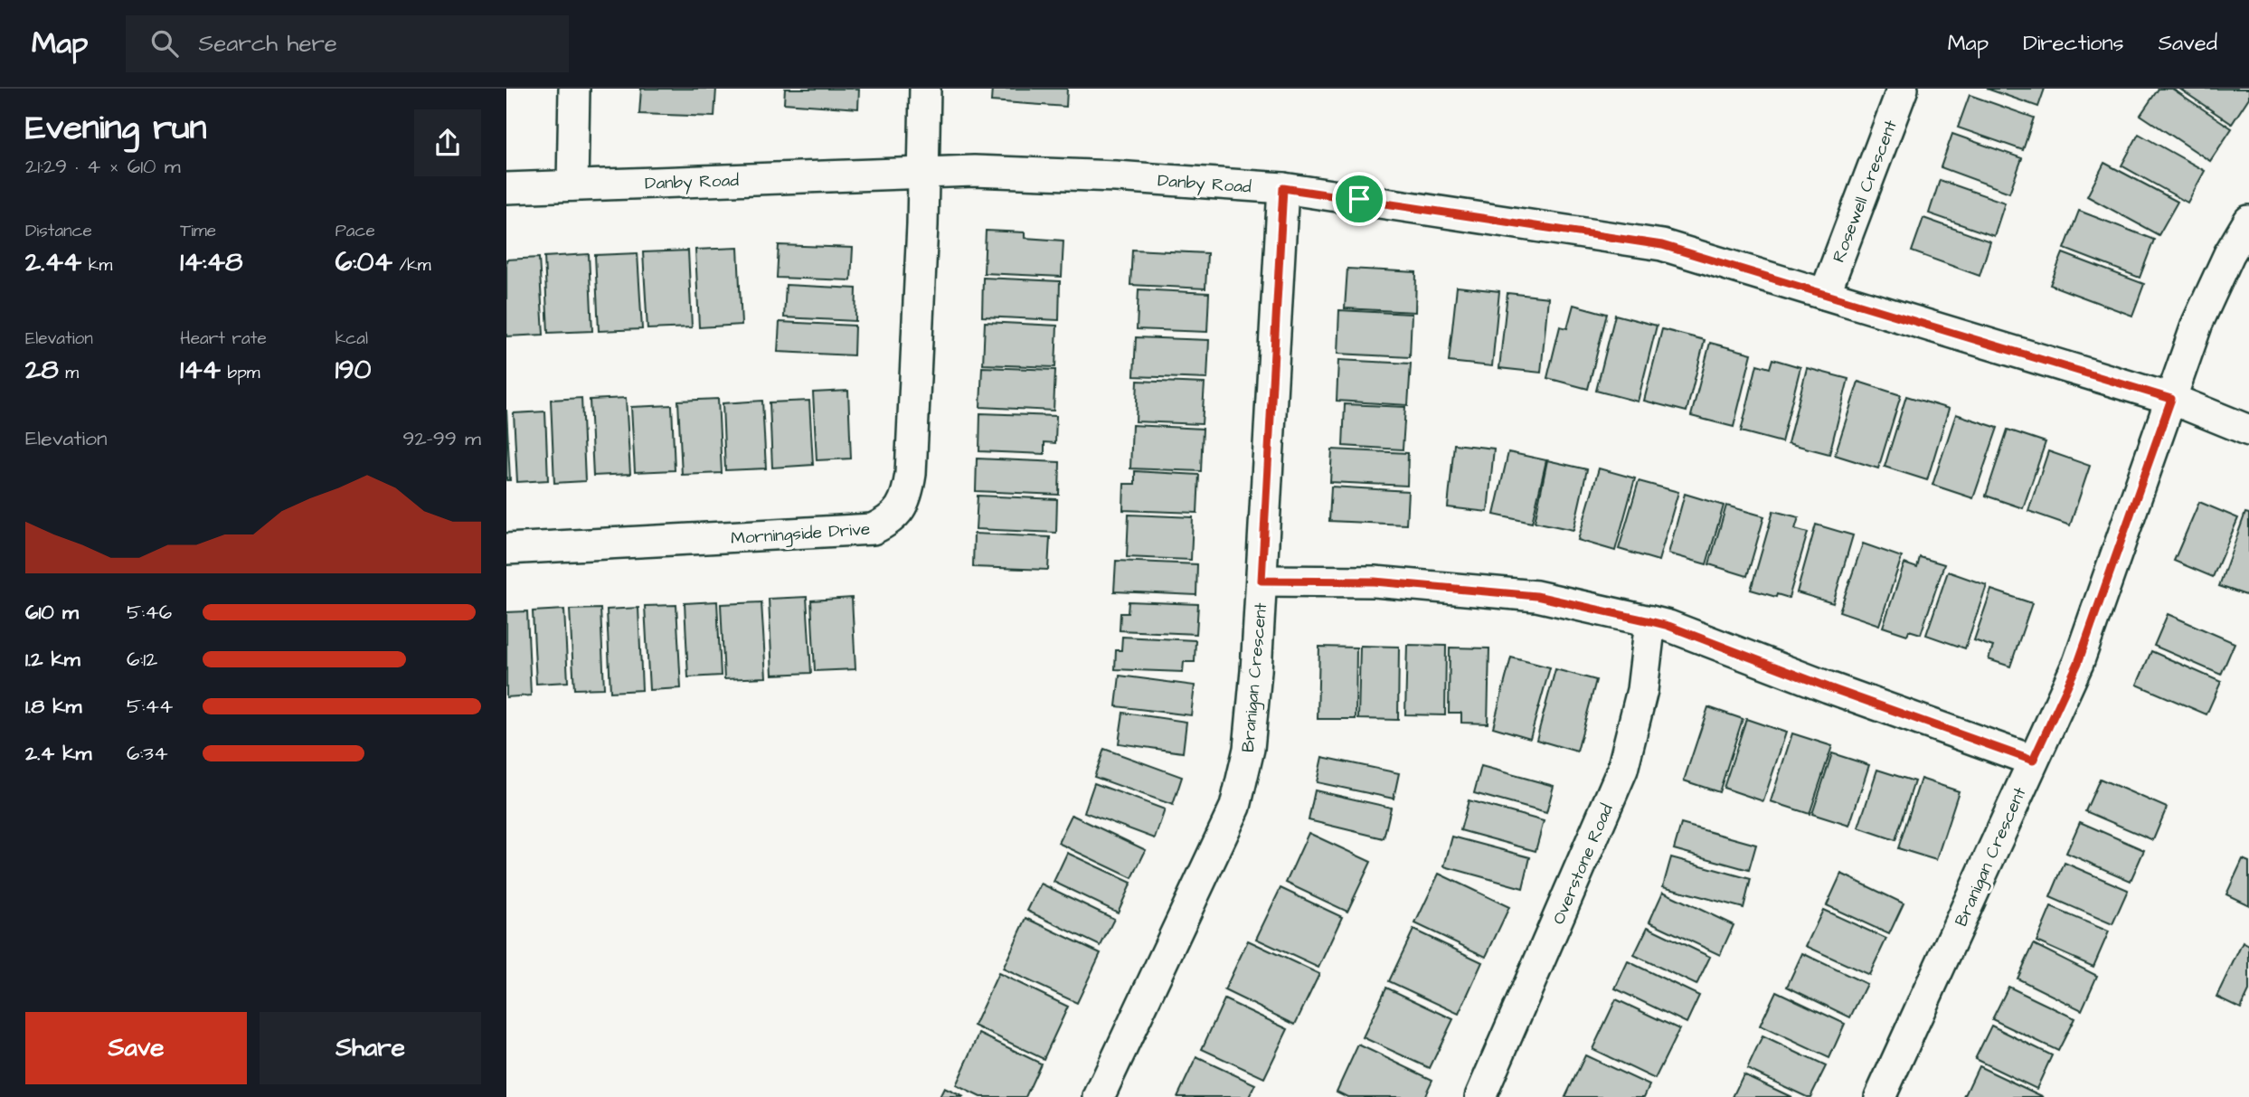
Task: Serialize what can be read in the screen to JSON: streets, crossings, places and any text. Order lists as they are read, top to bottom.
{
  "streets": {
    "street": [
      "Danby Road",
      "Rosewell Crescent",
      "Morningside Drive",
      "Branigan Crescent",
      "Overstone Road"
    ]
  },
  "crossings": [
    ["Danby Road", "Rosewell Crescent"],
    ["Danby Road", "Morningside Drive"],
    ["Danby Road", "Branigan Crescent"]
  ],
  "page": {
    "header": "Map",
    "search": "Search here",
    "nav": ["Map", "Directions", "Saved"],
    "heading": ["Evening run", "21:29 · 4 × 610 m"],
    "stats": [
      ["Distance", "2.44 km"],
      ["Time", "14:48"],
      ["Pace", "6:04 /km"],
      ["Elevation", "28 m"],
      ["Heart rate", "144 bpm"],
      ["kcal", "190"]
    ],
    "chart": ["Elevation", "92–99 m"],
    "list": [
      {
        "name": "610 m",
        "note": "5:46"
      },
      {
        "name": "1.2 km",
        "note": "6:12"
      },
      {
        "name": "1.8 km",
        "note": "5:44"
      },
      {
        "name": "2.4 km",
        "note": "6:34"
      }
    ],
    "buttons": ["Save", "Share"]
  }
}
